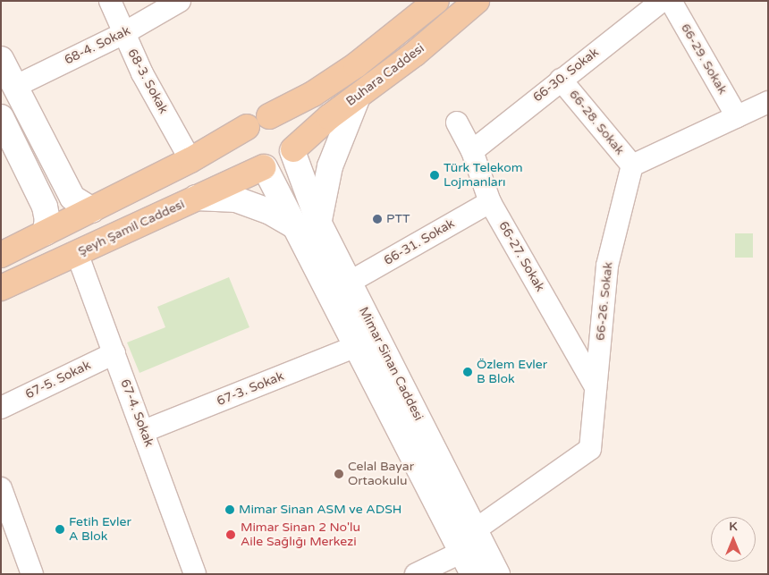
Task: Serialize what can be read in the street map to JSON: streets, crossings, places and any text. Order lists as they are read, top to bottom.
{
  "streets": {
    "main road": ["Buhara Caddesi", "Şeyh Şamil Caddesi"],
    "street": [
      "68-4. Sokak",
      "66-29. Sokak",
      "66-30. Sokak",
      "68-3. Sokak",
      "66-28. Sokak",
      "66-31. Sokak",
      "66-27. Sokak",
      "66-26. Sokak",
      "Mimar Sinan Caddesi",
      "67-5. Sokak",
      "67-3. Sokak",
      "67-4. Sokak"
    ]
  },
  "crossings": [
    ["68-4. Sokak", "68-3. Sokak"],
    ["Buhara Caddesi", "Şeyh Şamil Caddesi"],
    ["Buhara Caddesi", "Mimar Sinan Caddesi"],
    ["66-30. Sokak", "66-28. Sokak"],
    ["66-30. Sokak", "66-27. Sokak"],
    ["66-28. Sokak", "66-26. Sokak"],
    ["Şeyh Şamil Caddesi", "Mimar Sinan Caddesi"],
    ["Şeyh Şamil Caddesi", "67-4. Sokak"],
    ["66-31. Sokak", "66-27. Sokak"],
    ["66-31. Sokak", "Mimar Sinan Caddesi"],
    ["66-27. Sokak", "66-26. Sokak"],
    ["66-26. Sokak", "Mimar Sinan Caddesi"],
    ["Mimar Sinan Caddesi", "67-3. Sokak"],
    ["67-5. Sokak", "67-4. Sokak"],
    ["67-3. Sokak", "67-4. Sokak"]
  ],
  "places": [
    "Türk Telekom Lojmanları",
    "PTT",
    "Özlem Evler B Blok",
    "Celal Bayar Ortaokulu",
    "Mimar Sinan ASM ve ADSH",
    "Fetih Evler A Blok",
    "Mimar Sinan 2 No'lu Aile Sağlığı Merkezi"
  ],
  "north": "top"
}
